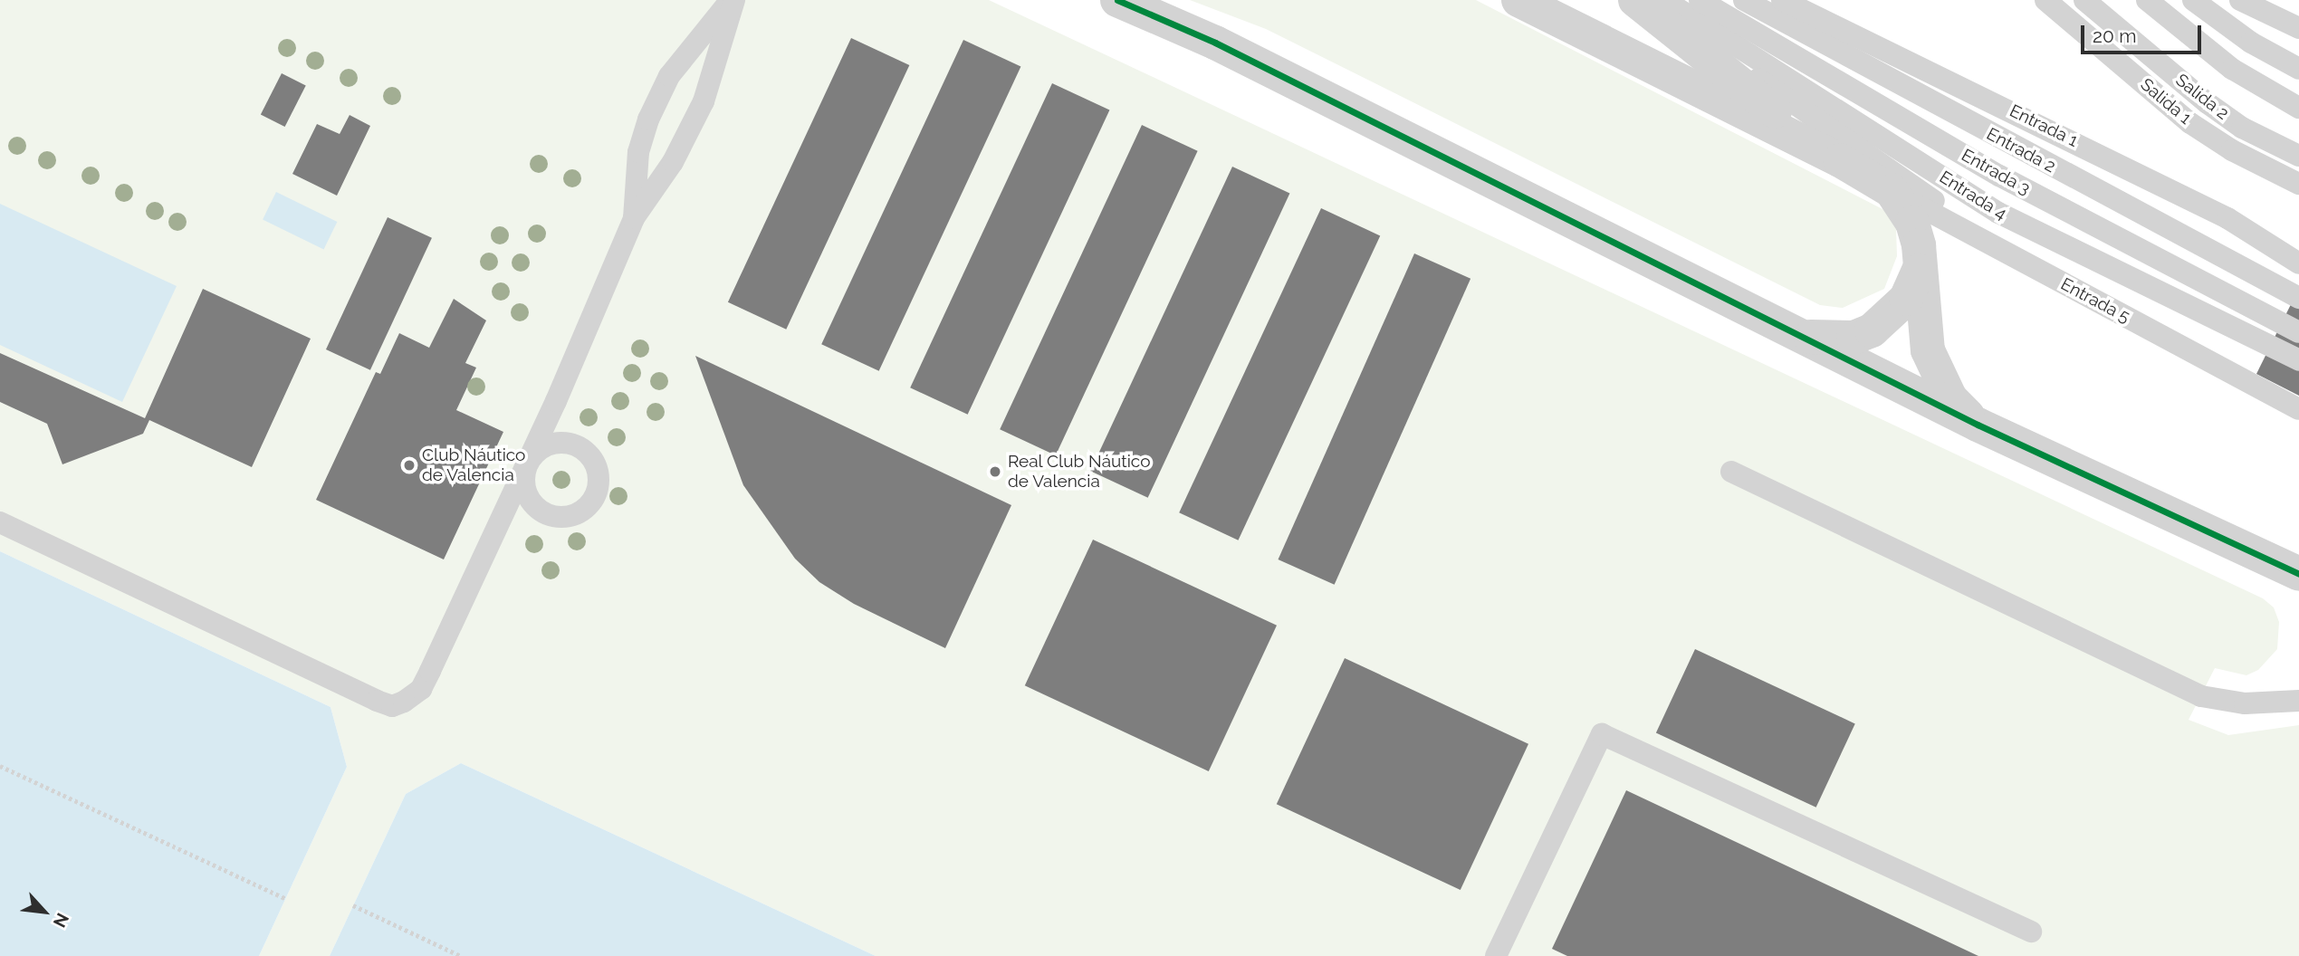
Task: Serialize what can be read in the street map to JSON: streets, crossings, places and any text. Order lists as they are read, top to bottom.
{
  "streets": {
    "lane": [
      "Salida 2",
      "Salida 1",
      "Entrada 1",
      "Entrada 2",
      "Entrada 3",
      "Entrada 4",
      "Entrada 5"
    ]
  },
  "places": ["Club Náutico de Valencia", "Real Club Náutico de Valencia"],
  "scale_bar": "20 m",
  "north": "bottom right"
}
